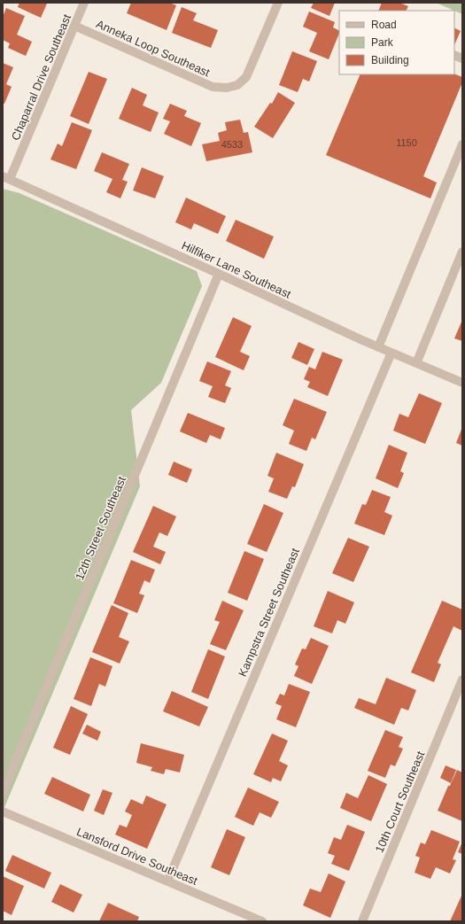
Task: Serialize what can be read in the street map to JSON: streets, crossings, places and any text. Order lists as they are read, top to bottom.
{
  "streets": {
    "street": [
      "Anneka Loop Southeast",
      "Chaparral Drive Southeast",
      "Hilfiker Lane Southeast",
      "12th Street Southeast",
      "Kampstra Street Southeast",
      "10th Court Southeast",
      "Lansford Drive Southeast"
    ]
  },
  "crossings": [
    ["Anneka Loop Southeast", "Chaparral Drive Southeast"],
    ["Chaparral Drive Southeast", "Hilfiker Lane Southeast"],
    ["Hilfiker Lane Southeast", "12th Street Southeast"],
    ["Hilfiker Lane Southeast", "Kampstra Street Southeast"],
    ["Kampstra Street Southeast", "Lansford Drive Southeast"]
  ],
  "house_numbers": ["1150", "4533"],
  "legend": ["Road", "Park", "Building"]
}
